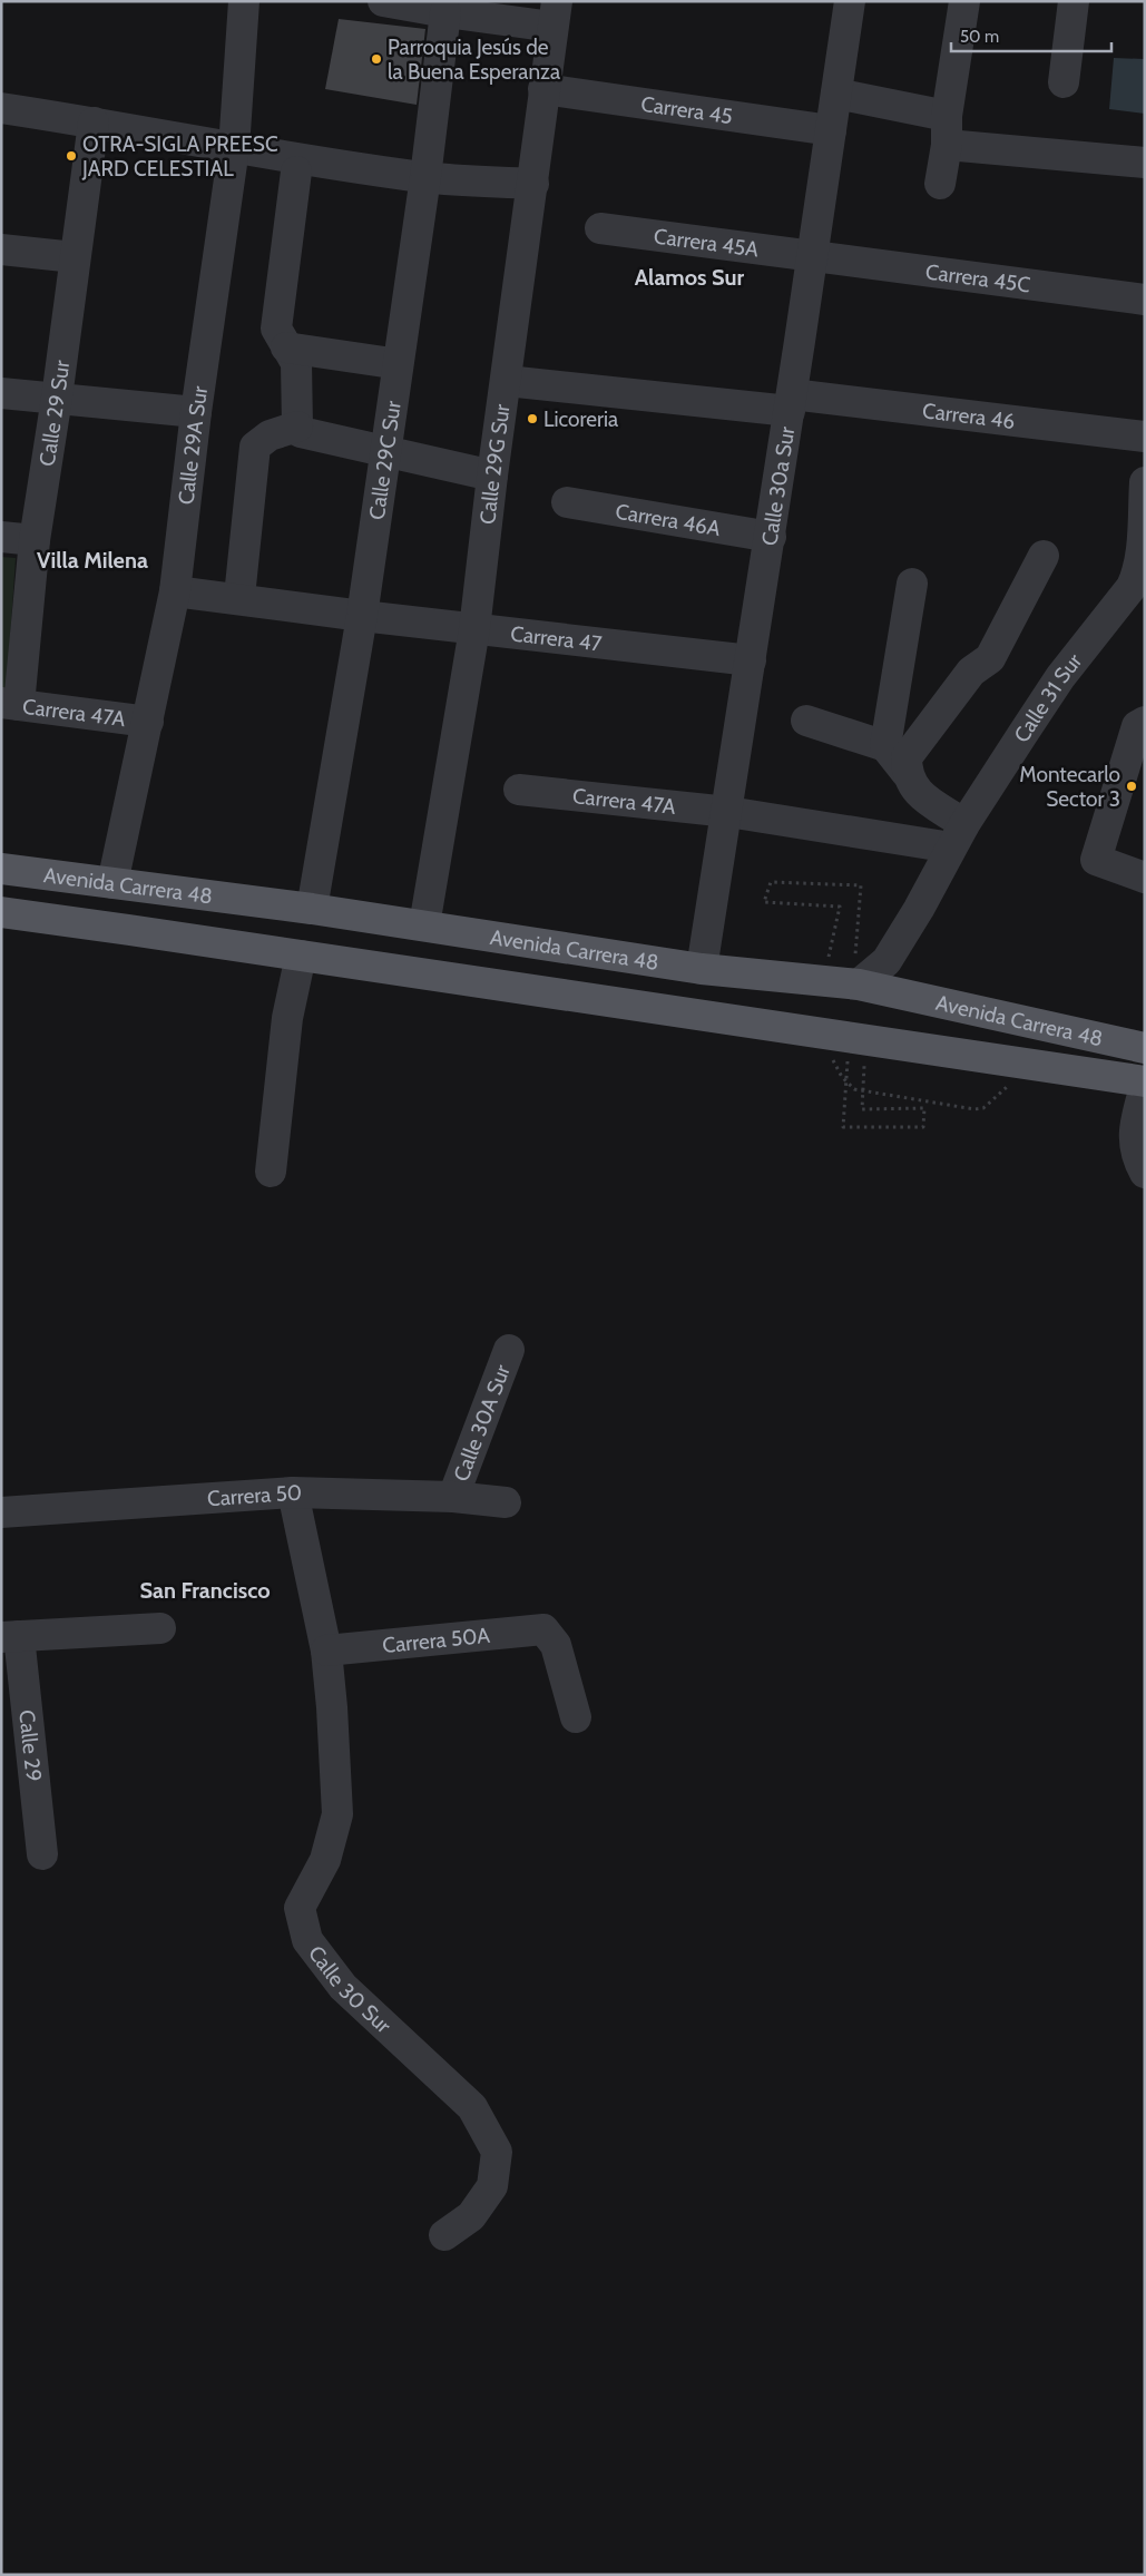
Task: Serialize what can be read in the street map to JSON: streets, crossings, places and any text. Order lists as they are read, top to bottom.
{
  "streets": {
    "main road": ["Avenida Carrera 48"],
    "street": [
      "Carrera 45",
      "Carrera 45A",
      "Carrera 45C",
      "Calle 29 Sur",
      "Carrera 46",
      "Calle 29A Sur",
      "Calle 29C Sur",
      "Calle 29G Sur",
      "Calle 30a Sur",
      "Carrera 46A",
      "Carrera 47",
      "Calle 31 Sur",
      "Carrera 47A",
      "Calle 30A Sur",
      "Carrera 50",
      "Carrera 50A",
      "Calle 29",
      "Calle 30 Sur"
    ]
  },
  "crossings": [
    ["Carrera 45", "Calle 29G Sur"],
    ["Carrera 45", "Calle 30a Sur"],
    ["Carrera 45A", "Carrera 45C"],
    ["Carrera 45A", "Calle 30a Sur"],
    ["Carrera 45C", "Calle 30a Sur"],
    ["Calle 29 Sur", "Carrera 47A"],
    ["Carrera 46", "Calle 29G Sur"],
    ["Carrera 46", "Calle 30a Sur"],
    ["Calle 29A Sur", "Carrera 47"],
    ["Calle 29A Sur", "Carrera 47A"],
    ["Calle 29A Sur", "Avenida Carrera 48"],
    ["Calle 29C Sur", "Carrera 47"],
    ["Calle 29C Sur", "Avenida Carrera 48"],
    ["Calle 29G Sur", "Carrera 47"],
    ["Calle 29G Sur", "Avenida Carrera 48"],
    ["Calle 30a Sur", "Carrera 46A"],
    ["Calle 30a Sur", "Carrera 47"],
    ["Calle 30a Sur", "Carrera 47A"],
    ["Calle 30a Sur", "Avenida Carrera 48"],
    ["Calle 31 Sur", "Carrera 47A"],
    ["Calle 31 Sur", "Avenida Carrera 48"],
    ["Calle 30A Sur", "Carrera 50"],
    ["Carrera 50", "Calle 30 Sur"],
    ["Carrera 50A", "Calle 30 Sur"]
  ],
  "districts": ["Alamos Sur", "Villa Milena", "San Francisco"],
  "places": [
    "Parroquia Jesús de la Buena Esperanza",
    "OTRA-SIGLA PREESC JARD CELESTIAL",
    "Licoreria",
    "Montecarlo Sector 3"
  ],
  "scale_bar": "50 m"
}
